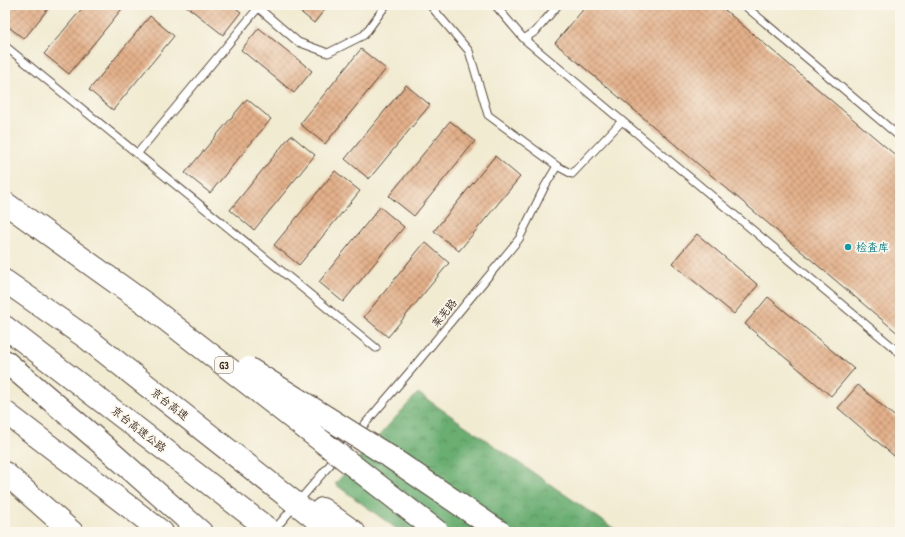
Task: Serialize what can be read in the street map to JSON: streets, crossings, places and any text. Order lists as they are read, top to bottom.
{
  "streets": {
    "highway": ["G3", "京台高速", "京台高速公路"],
    "lane": ["莱芜路"]
  },
  "crossings": [
    ["莱芜路", "京台高速公路"]
  ],
  "places": ["检查库"]
}
